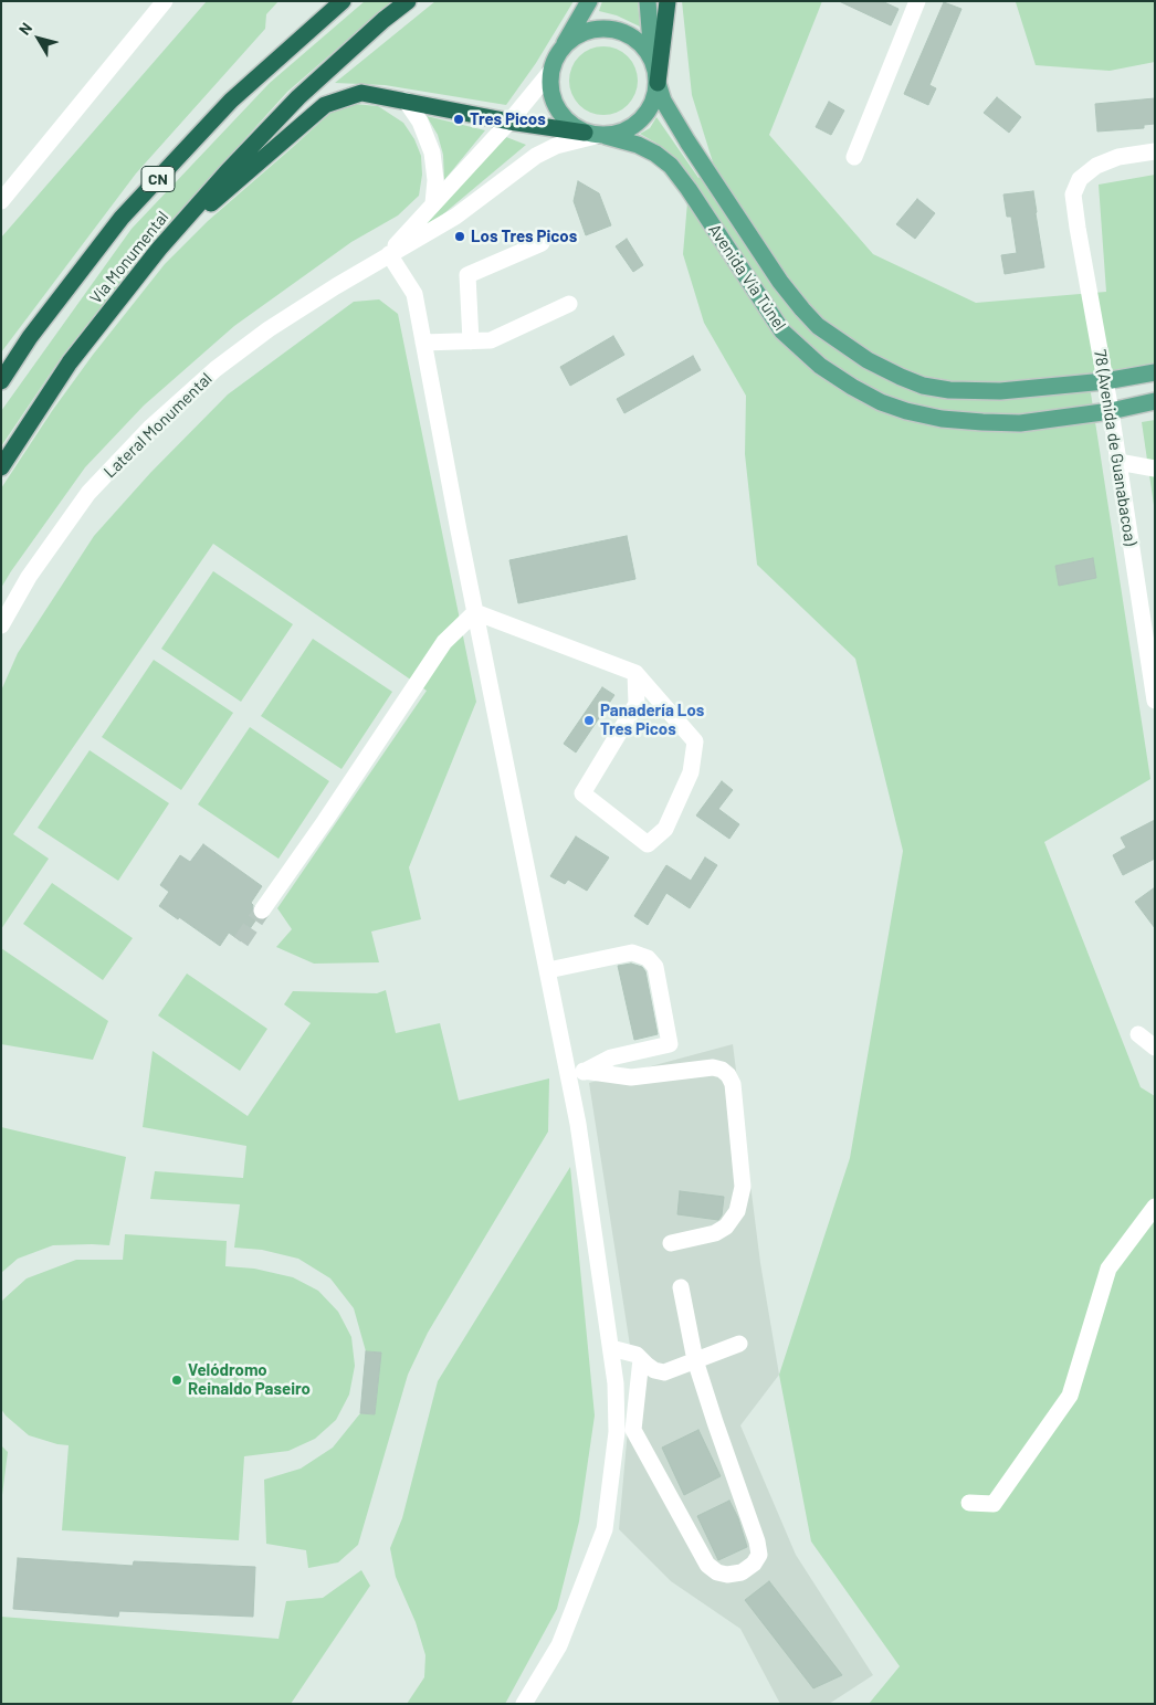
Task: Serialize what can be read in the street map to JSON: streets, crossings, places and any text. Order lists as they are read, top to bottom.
{
  "streets": {
    "highway": ["CN", "Vía Monumental"],
    "main road": ["Avenida Vía Túnel"],
    "street": ["Lateral Monumental", "78 (Avenida de Guanabacoa)"]
  },
  "crossings": [
    ["Avenida Vía Túnel", "Lateral Monumental"],
    ["Avenida Vía Túnel", "78 (Avenida de Guanabacoa)"]
  ],
  "places": [
    "Tres Picos",
    "Los Tres Picos",
    "Panadería Los Tres Picos",
    "Velódromo Reinaldo Paseiro"
  ],
  "north": "top left"
}
